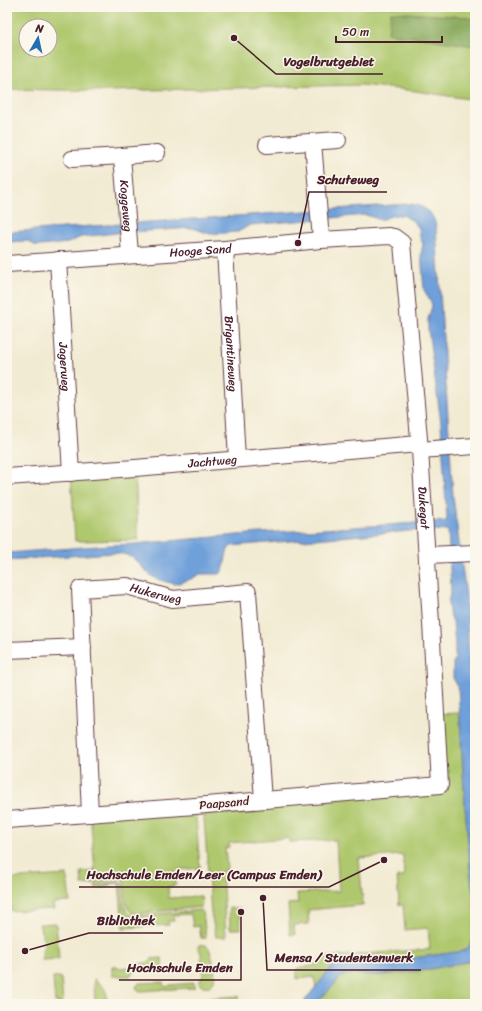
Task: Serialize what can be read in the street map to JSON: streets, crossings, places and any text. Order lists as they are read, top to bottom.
{
  "streets": {
    "street": [
      "Koggeweg",
      "Hooge Sand",
      "Brigantineweg",
      "Jagerweg",
      "Jachtweg",
      "Dukegat",
      "Hukerweg",
      "Paapsand"
    ]
  },
  "crossings": [
    ["Koggeweg", "Hooge Sand"],
    ["Hooge Sand", "Brigantineweg"],
    ["Hooge Sand", "Jagerweg"],
    ["Hooge Sand", "Dukegat"],
    ["Brigantineweg", "Jachtweg"],
    ["Jagerweg", "Jachtweg"],
    ["Jachtweg", "Dukegat"],
    ["Dukegat", "Paapsand"],
    ["Hukerweg", "Paapsand"]
  ],
  "places": [
    "Vogelbrutgebiet",
    "Schuteweg",
    "Hochschule Emden/Leer (Campus Emden)",
    "Mensa / Studentenwerk",
    "Hochschule Emden",
    "Bibliothek"
  ],
  "scale_bar": "50 m",
  "north": "top"
}
